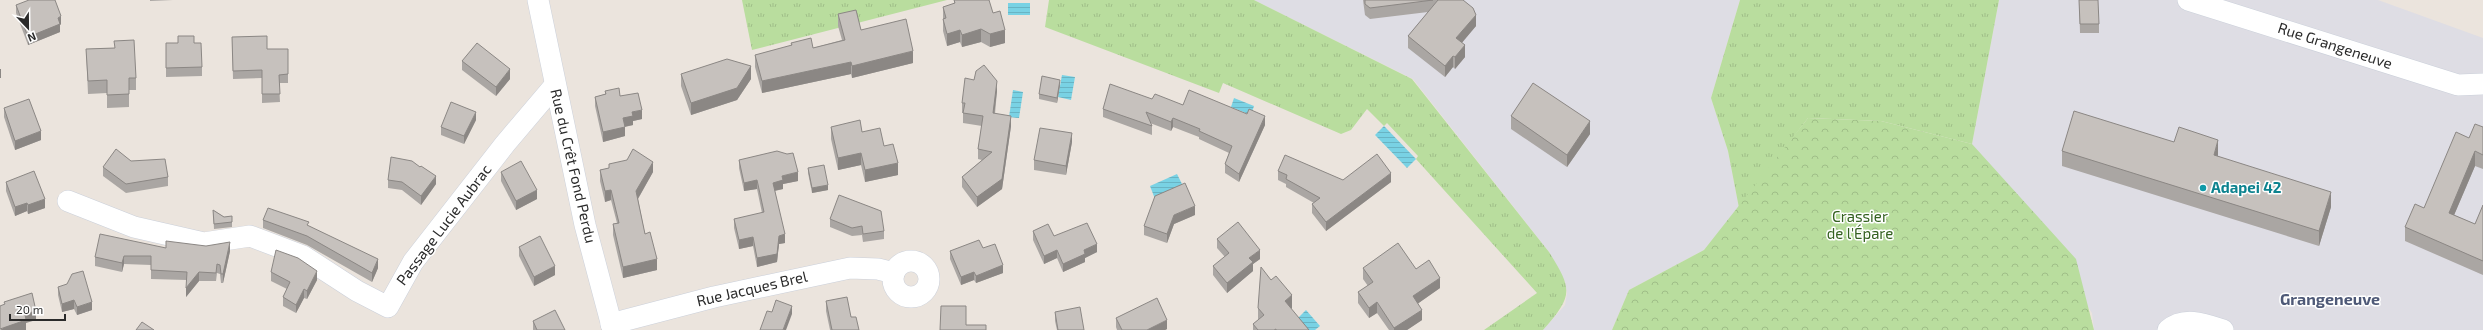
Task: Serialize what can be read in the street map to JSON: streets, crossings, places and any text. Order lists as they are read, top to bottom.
{
  "streets": {
    "street": [
      "Rue Grangeneuve",
      "Rue du Crêt Fond Perdu",
      "Passage Lucie Aubrac",
      "Rue Jacques Brel"
    ]
  },
  "crossings": [
    ["Rue du Crêt Fond Perdu", "Passage Lucie Aubrac"],
    ["Rue du Crêt Fond Perdu", "Rue Jacques Brel"]
  ],
  "districts": ["Grangeneuve"],
  "parks": ["Crassier de l'Épare"],
  "places": ["Adapei 42"],
  "scale_bar": "20 m",
  "north": "bottom"
}
